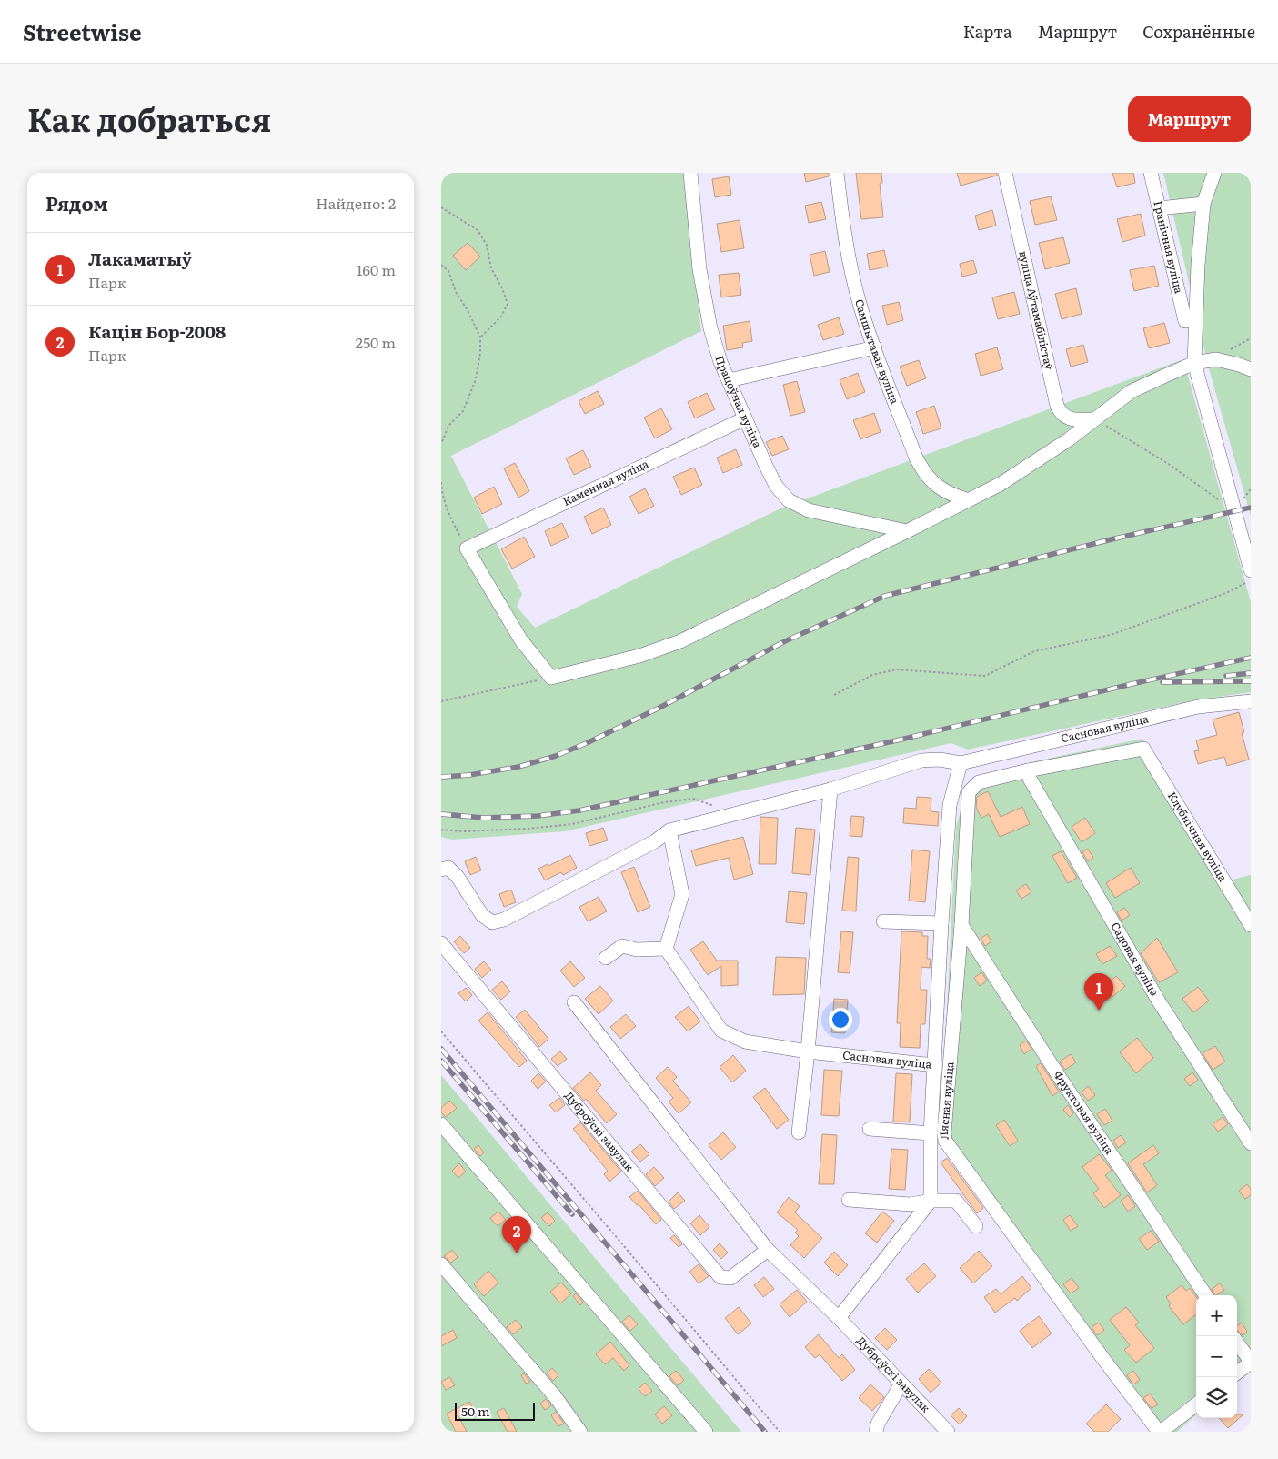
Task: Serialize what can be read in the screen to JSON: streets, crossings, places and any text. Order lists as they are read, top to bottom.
{
  "streets": {
    "street": [
      "Гранічная вуліца",
      "вуліца Аўтамабілістаў",
      "Самшытавая вуліца",
      "Працоўная вуліца",
      "Каменная вуліца",
      "Сасновая вуліца",
      "Клубнічная вуліца",
      "Садовая вуліца",
      "Лясная вуліца",
      "Фруктовая вуліца",
      "Дуброўскі завулак"
    ]
  },
  "crossings": [
    ["Працоўная вуліца", "Каменная вуліца"],
    ["Клубнічная вуліца", "Лясная вуліца"],
    ["Садовая вуліца", "Лясная вуліца"],
    ["Лясная вуліца", "Фруктовая вуліца"]
  ],
  "scale_bar": "50 m",
  "page": {
    "header": "Streetwise",
    "nav": ["Карта", "Маршрут", "Сохранённые"],
    "title": "Как добраться",
    "buttons": "Маршрут",
    "heading": ["Рядом", "Найдено: 2"],
    "list": [
      {
        "mark": "1",
        "name": "Лакаматыў",
        "note": "Парк",
        "value": "160 m"
      },
      {
        "mark": "2",
        "name": "Кацін Бор-2008",
        "note": "Парк",
        "value": "250 m"
      }
    ],
    "pins": ["1", "2"],
    "map_buttons": ["+", "−"],
    "scale": "50 m"
  }
}
